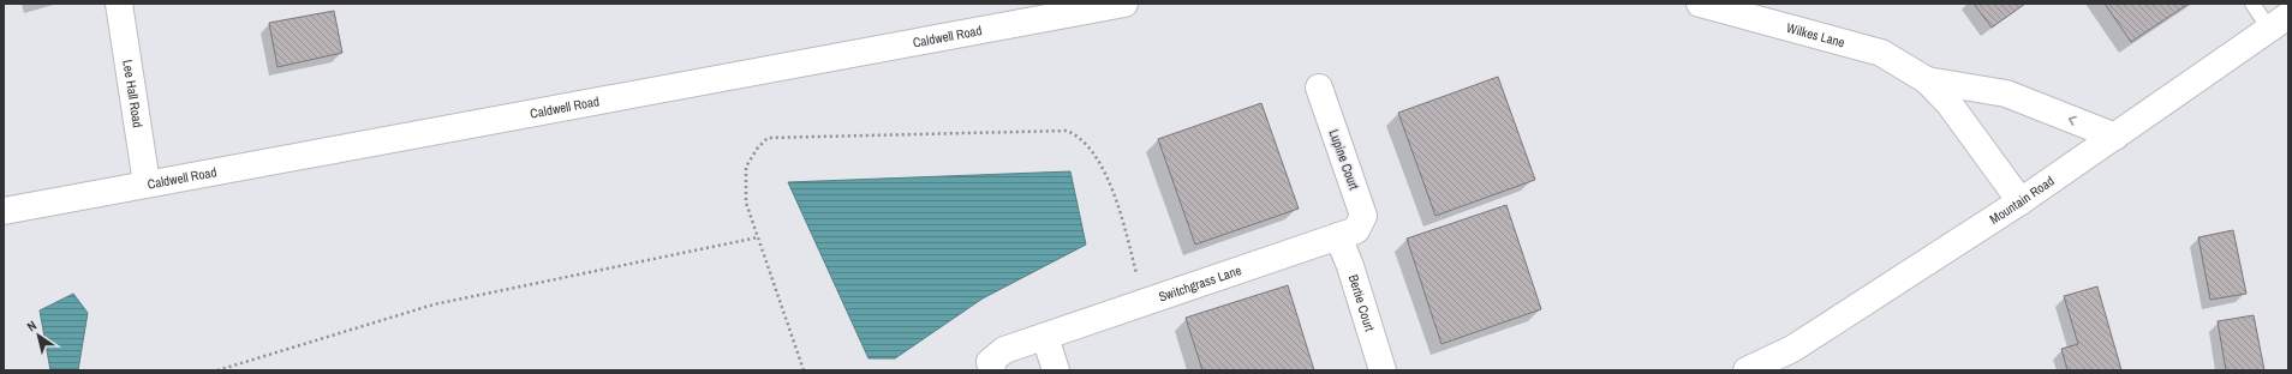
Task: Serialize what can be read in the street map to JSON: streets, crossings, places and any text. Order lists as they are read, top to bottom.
{
  "streets": {
    "street": [
      "Wilkes Lane",
      "Caldwell Road",
      "Lee Hall Road",
      "Lupine Court",
      "Mountain Road",
      "Switchgrass Lane",
      "Bertie Court"
    ]
  },
  "crossings": [
    ["Wilkes Lane", "Mountain Road"],
    ["Caldwell Road", "Lee Hall Road"],
    ["Lupine Court", "Switchgrass Lane"],
    ["Lupine Court", "Bertie Court"],
    ["Switchgrass Lane", "Bertie Court"]
  ],
  "north": "top left"
}
